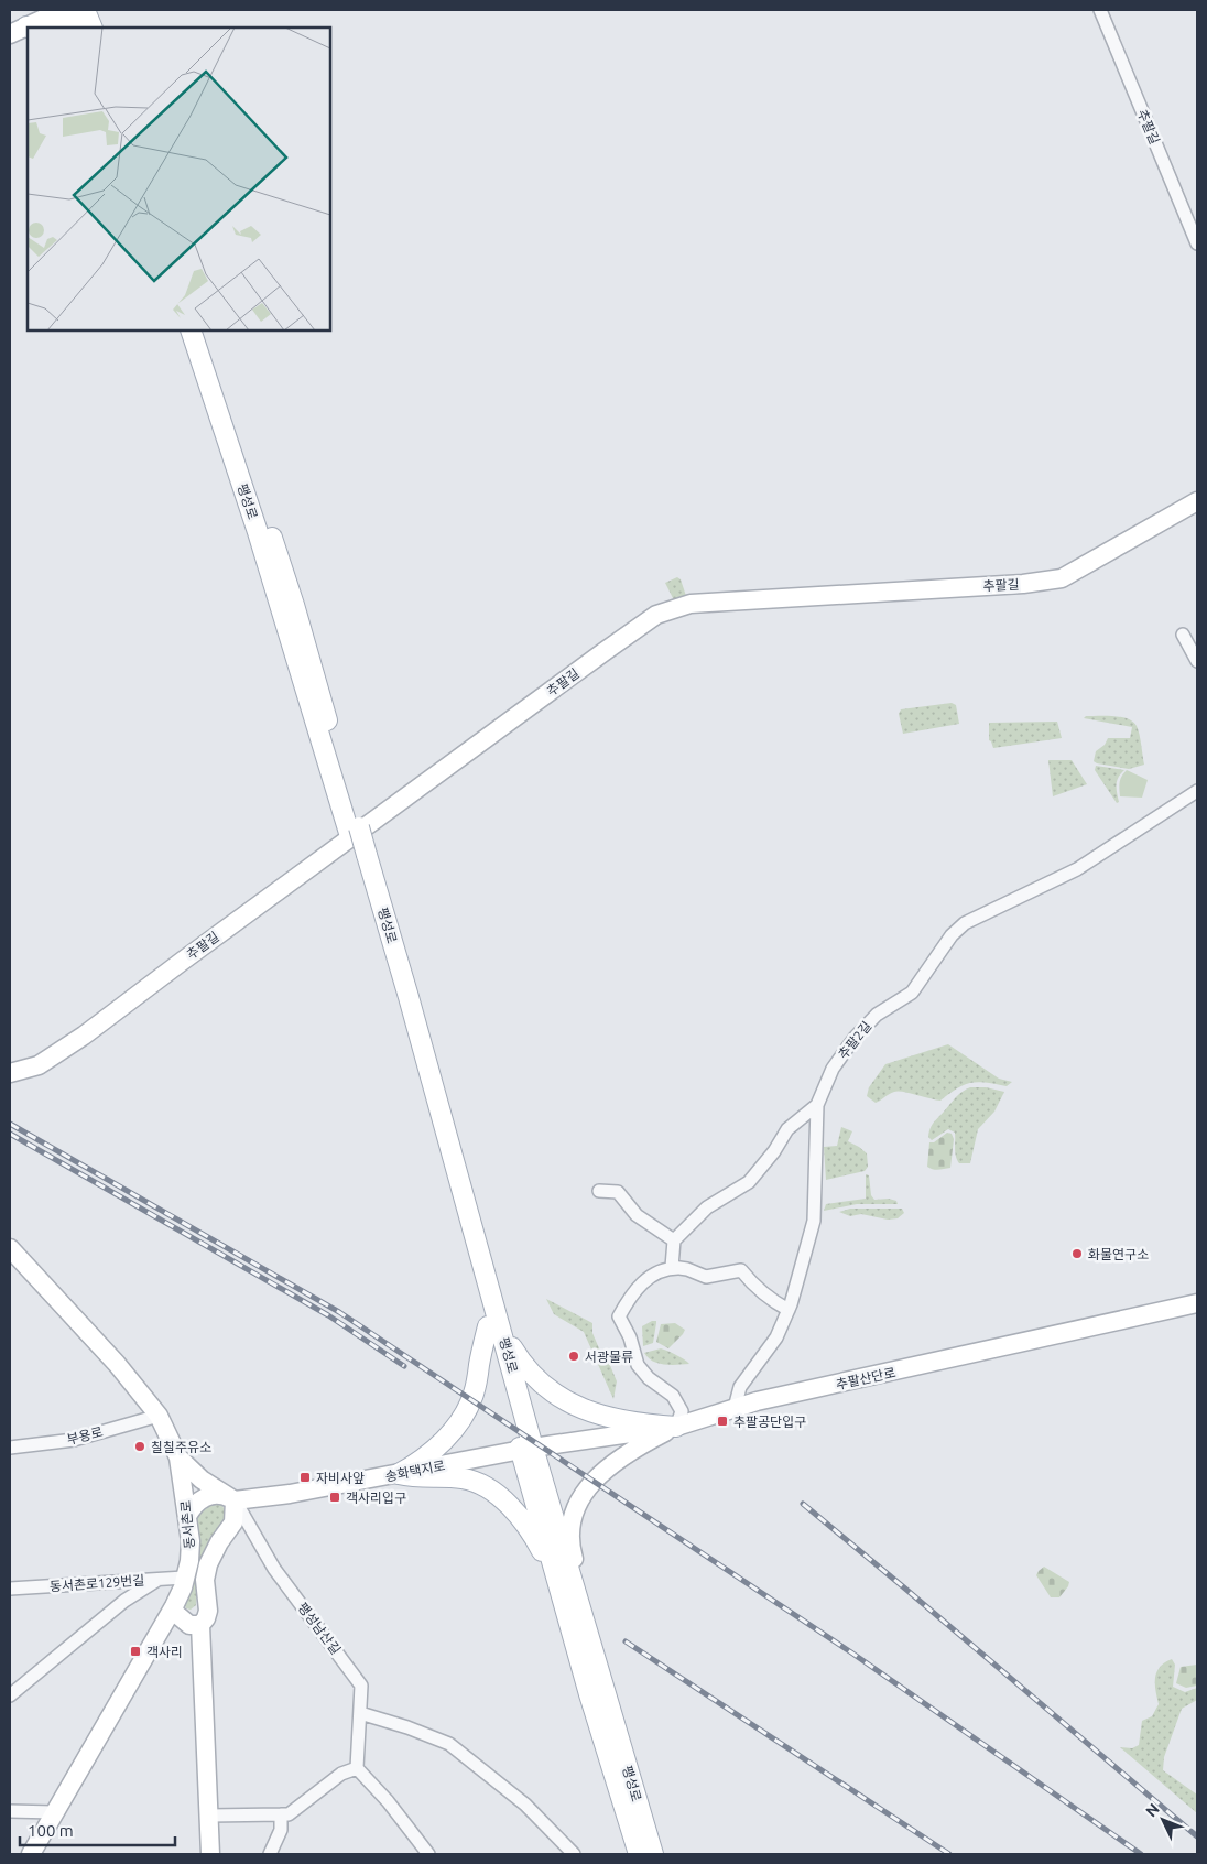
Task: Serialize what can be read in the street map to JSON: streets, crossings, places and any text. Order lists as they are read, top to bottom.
{
  "streets": {
    "main road": ["팽성로"],
    "street": [
      "추팔길",
      "추팔2길",
      "추팔산단로",
      "부용로",
      "송화택지로",
      "동서촌로",
      "동서촌로129번길",
      "팽성남산길"
    ]
  },
  "crossings": [
    ["팽성로", "추팔산단로"],
    ["팽성로", "송화택지로"],
    ["추팔2길", "추팔산단로"],
    ["추팔산단로", "송화택지로"],
    ["부용로", "동서촌로"],
    ["송화택지로", "동서촌로"],
    ["송화택지로", "팽성남산길"],
    ["동서촌로", "동서촌로129번길"]
  ],
  "places": {
    "other": ["화물연구소", "서광물류", "칠칠주유소"],
    "transit": [
      "추팔공단입구",
      "자비사앞",
      "객사리입구",
      "객사리"
    ]
  },
  "scale_bar": "100 m",
  "north": "top left"
}
